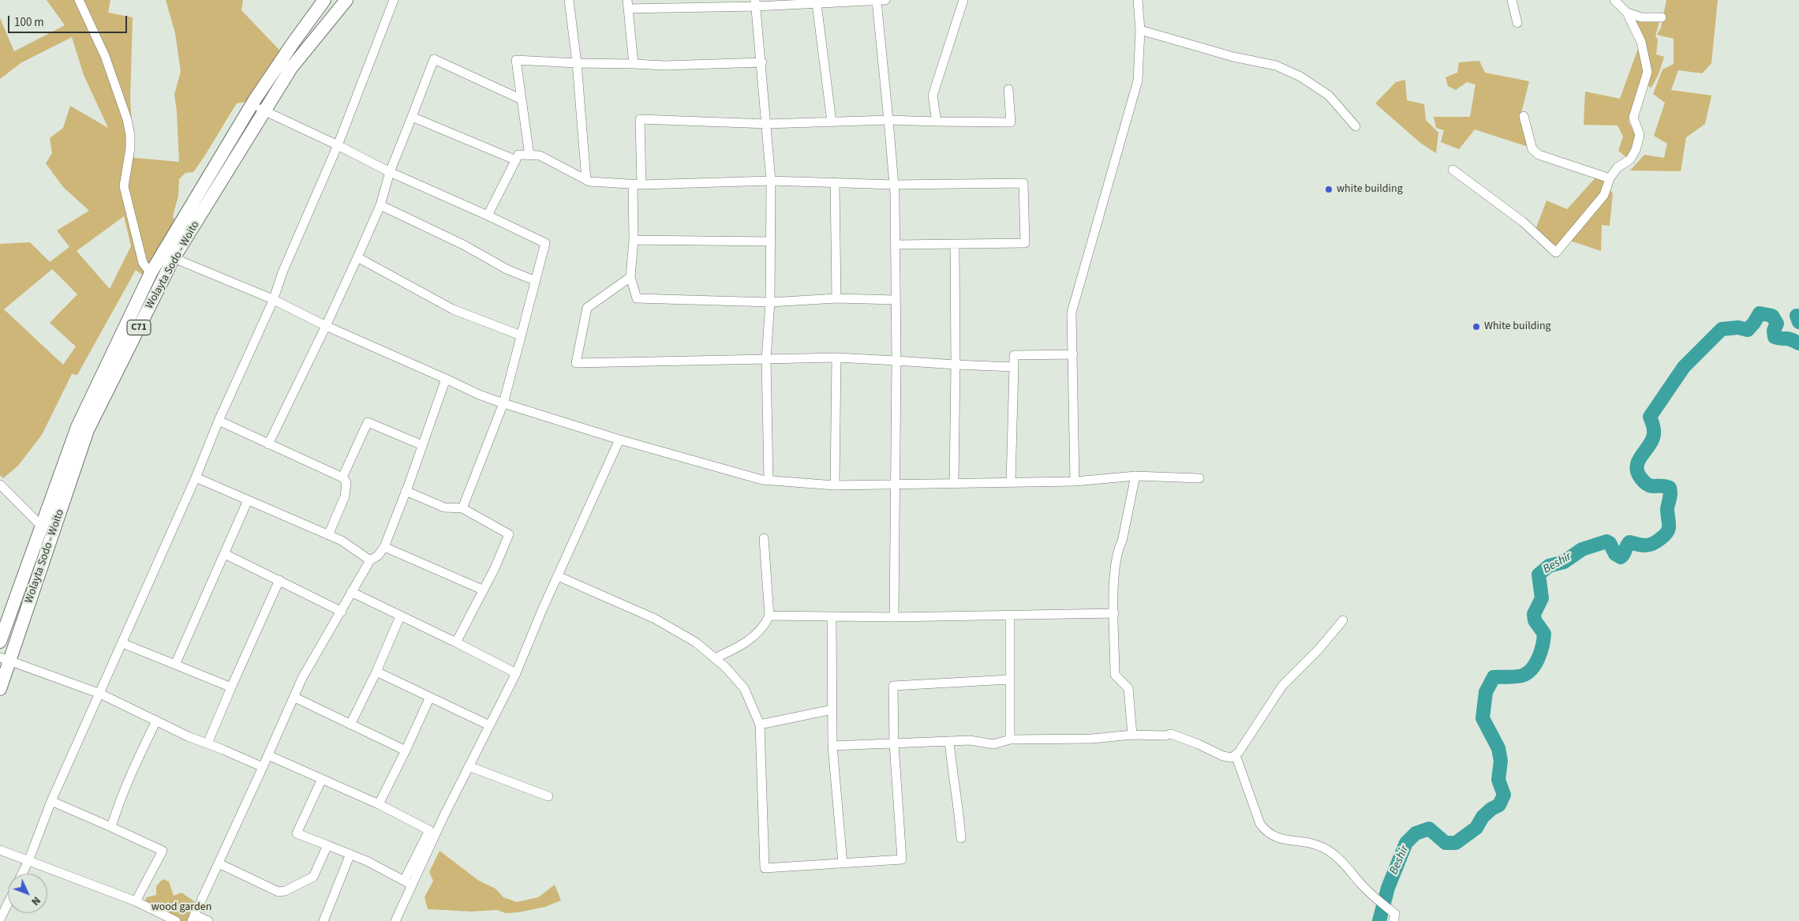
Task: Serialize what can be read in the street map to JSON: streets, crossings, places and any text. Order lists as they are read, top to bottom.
{
  "streets": {
    "highway": ["Wolayta Sodo - Woito", "C71"]
  },
  "water": ["Beshir"],
  "parks": ["wood garden"],
  "places": ["white building", "White building"],
  "scale_bar": "100 m",
  "north": "bottom right"
}
